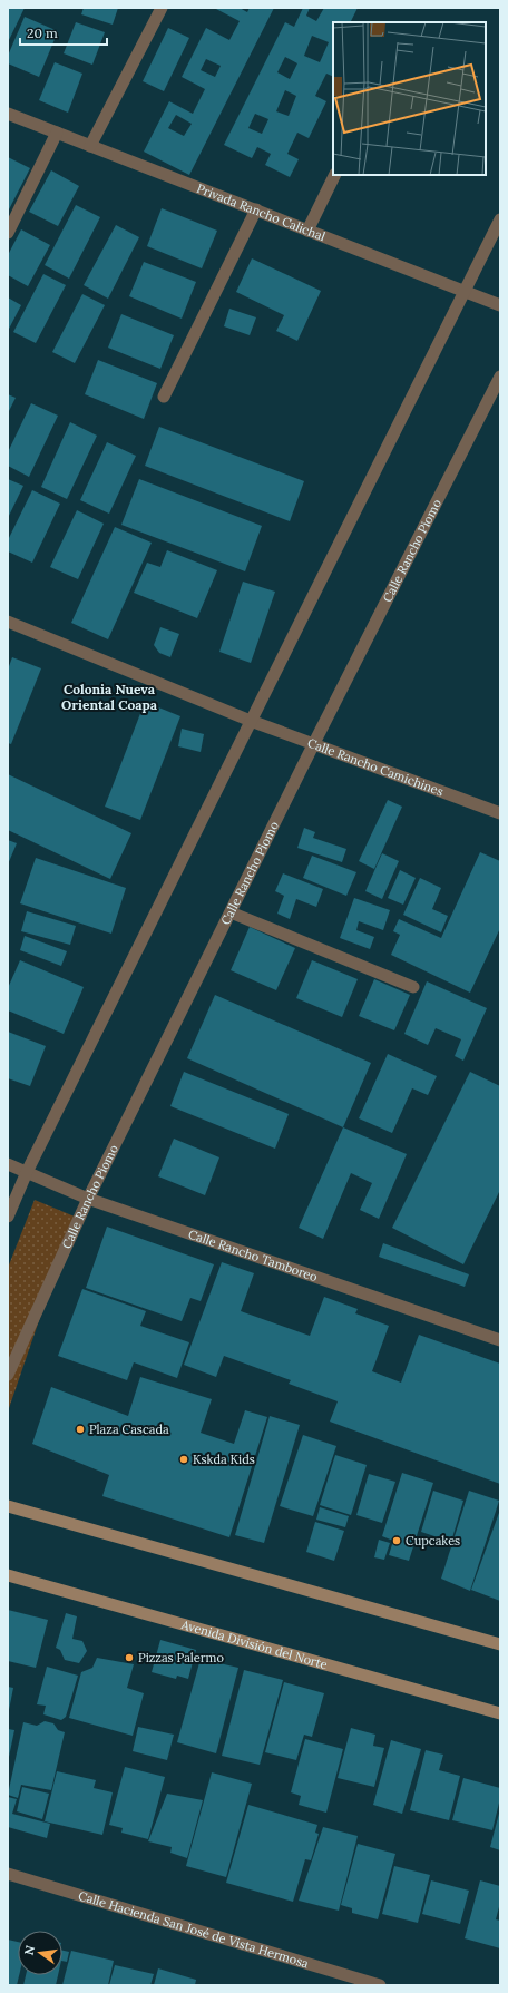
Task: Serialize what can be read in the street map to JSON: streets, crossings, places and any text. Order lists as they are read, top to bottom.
{
  "streets": {
    "main road": ["Avenida División del Norte"],
    "street": [
      "Privada Rancho Calichal",
      "Calle Rancho Piomo",
      "Calle Rancho Camichines",
      "Calle Rancho Tamboreo",
      "Calle Hacienda San José de Vista Hermosa"
    ]
  },
  "crossings": [
    ["Calle Rancho Piomo", "Calle Rancho Camichines"],
    ["Calle Rancho Piomo", "Calle Rancho Tamboreo"]
  ],
  "districts": ["Colonia Nueva Oriental Coapa"],
  "places": [
    "Plaza Cascada",
    "Kskda Kids",
    "Cupcakes",
    "Pizzas Palermo"
  ],
  "scale_bar": "20 m",
  "north": "left"
}
